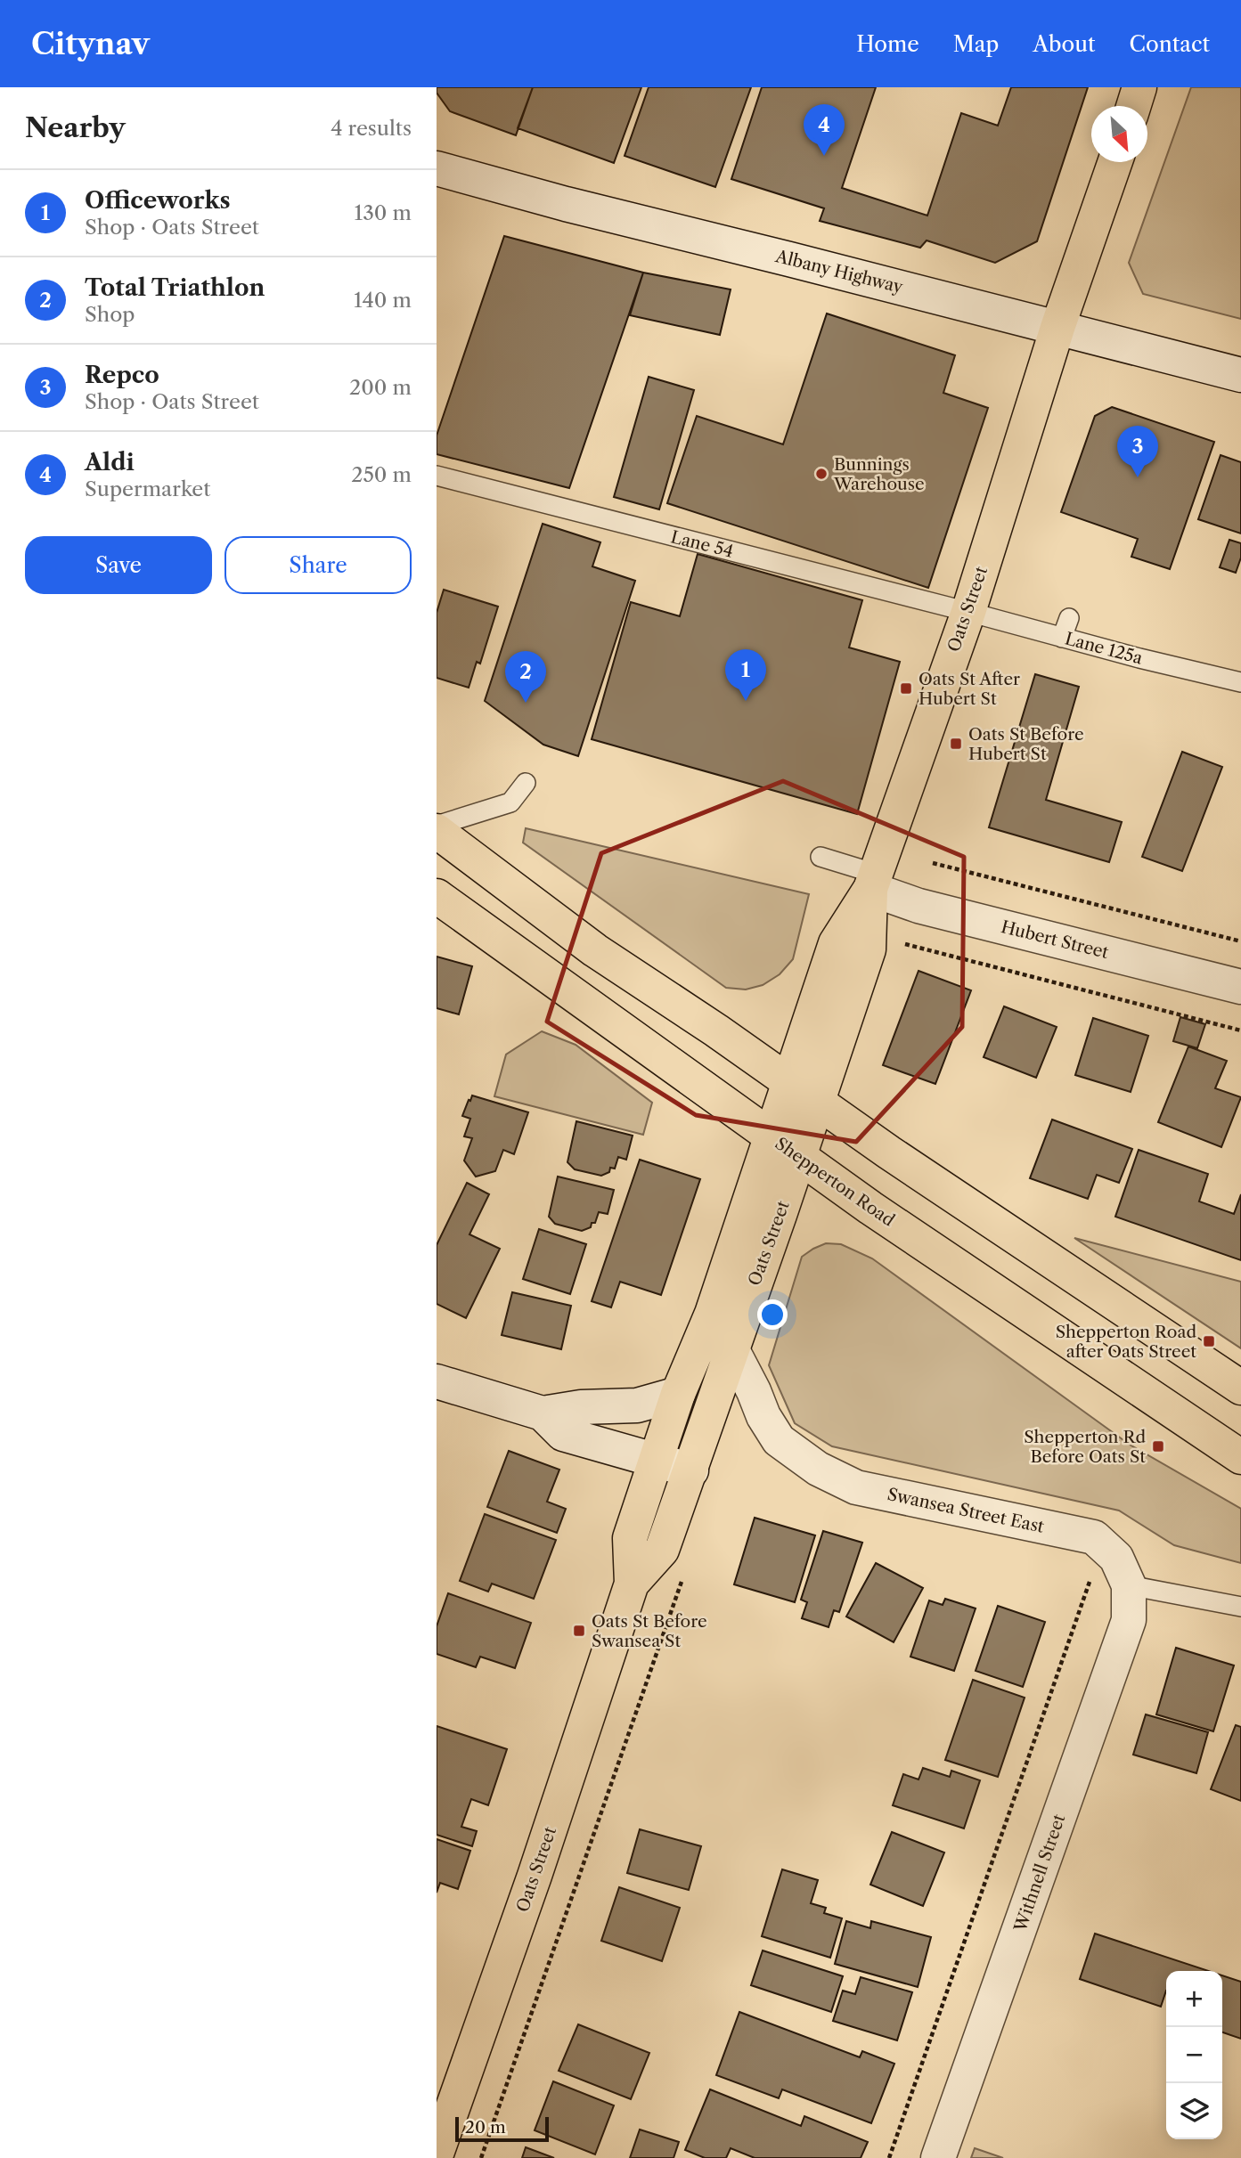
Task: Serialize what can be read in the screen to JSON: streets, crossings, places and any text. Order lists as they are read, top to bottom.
{
  "streets": {
    "main road": ["Oats Street", "Shepperton Road"],
    "street": [
      "Albany Highway",
      "Hubert Street",
      "Swansea Street East",
      "Withnell Street"
    ],
    "lane": ["Lane 54", "Lane 125a"]
  },
  "crossings": [
    ["Albany Highway", "Oats Street"],
    ["Lane 54", "Oats Street"],
    ["Lane 54", "Lane 125a"],
    ["Oats Street", "Lane 125a"],
    ["Oats Street", "Hubert Street"],
    ["Oats Street", "Shepperton Road"],
    ["Oats Street", "Swansea Street East"],
    ["Swansea Street East", "Withnell Street"]
  ],
  "places": {
    "other": ["Bunnings Warehouse"],
    "transit": [
      "Oats St After Hubert St",
      "Oats St Before Hubert St",
      "Shepperton Road after Oats Street",
      "Shepperton Rd Before Oats St",
      "Oats St Before Swansea St"
    ]
  },
  "scale_bar": "20 m",
  "north": "bottom right",
  "page": {
    "header": "Citynav",
    "nav": [
      "Home",
      "Map",
      "About",
      "Contact"
    ],
    "heading": ["Nearby", "4 results"],
    "pins": [
      "4",
      "3",
      "1",
      "2"
    ],
    "list": [
      {
        "mark": "1",
        "name": "Officeworks",
        "note": "Shop · Oats Street",
        "value": "130 m"
      },
      {
        "mark": "2",
        "name": "Total Triathlon",
        "note": "Shop",
        "value": "140 m"
      },
      {
        "mark": "3",
        "name": "Repco",
        "note": "Shop · Oats Street",
        "value": "200 m"
      },
      {
        "mark": "4",
        "name": "Aldi",
        "note": "Supermarket",
        "value": "250 m"
      }
    ],
    "buttons": ["Save", "Share"],
    "map_buttons": ["+", "−"],
    "scale": "20 m"
  }
}
